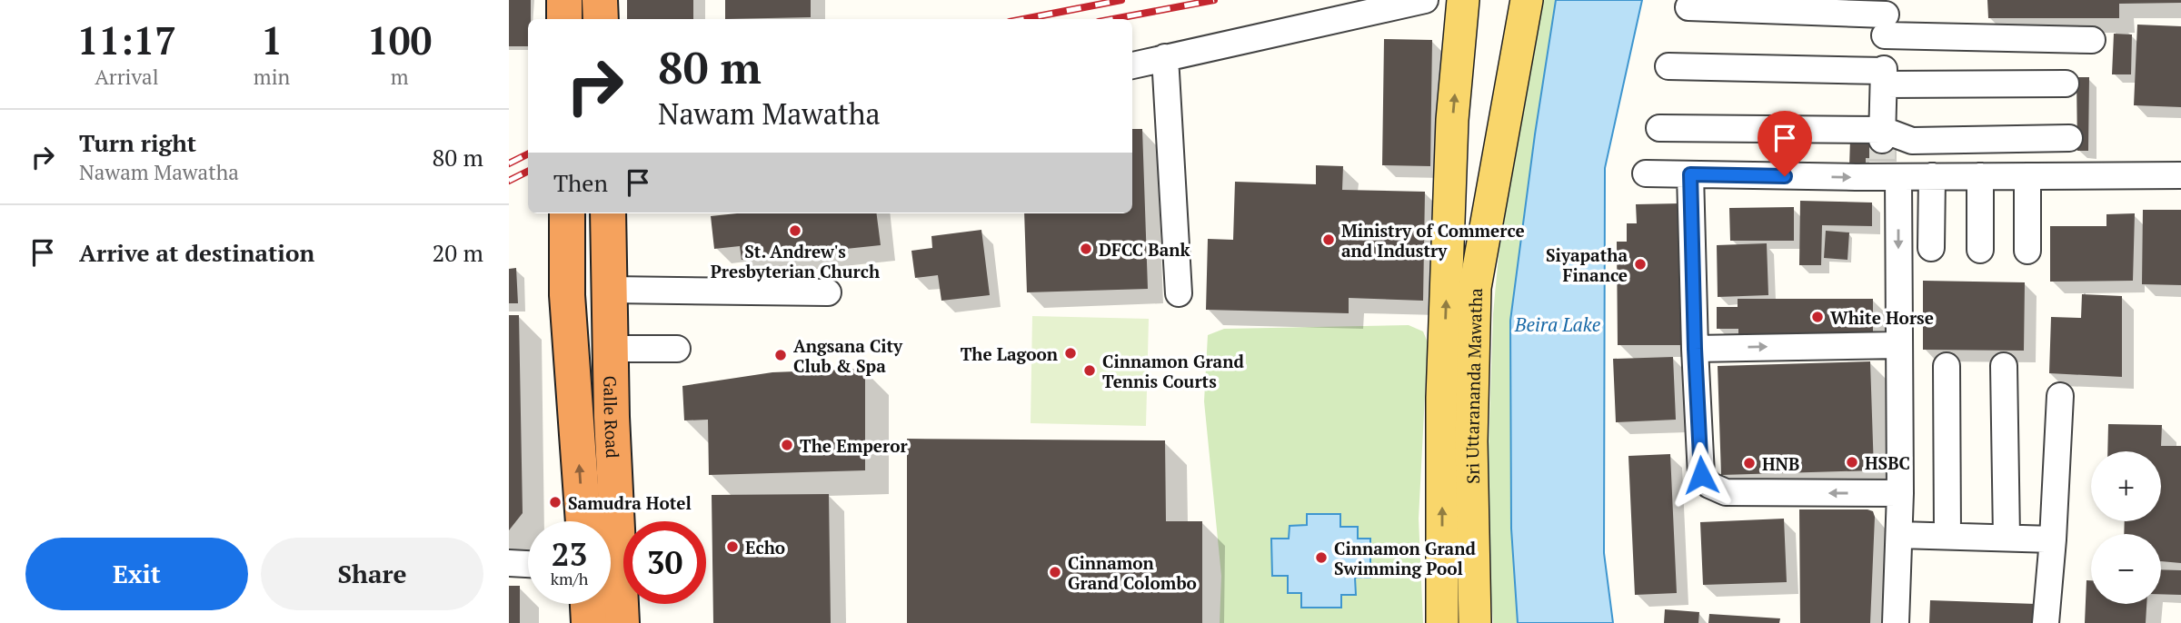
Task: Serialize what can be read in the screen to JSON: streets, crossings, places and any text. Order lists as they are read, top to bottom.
{
  "streets": {
    "highway": ["Galle Road"],
    "main road": ["Sri Uttarananda Mawatha"]
  },
  "water": ["Beira Lake"],
  "places": [
    "St. Andrew's Presbyterian Church",
    "Ministry of Commerce and Industry",
    "DFCC Bank",
    "Siyapatha Finance",
    "White Horse",
    "The Lagoon",
    "Angsana City Club & Spa",
    "Cinnamon Grand Tennis Courts",
    "The Emperor",
    "HSBC",
    "HNB",
    "Samudra Hotel",
    "Echo",
    "Cinnamon Grand Swimming Pool",
    "Cinnamon Grand Colombo"
  ],
  "page": {
    "eta": [
      "11:17",
      "Arrival",
      "1",
      "min",
      "100",
      "m"
    ],
    "turn": ["80 m", "Nawam Mawatha"],
    "list": [
      {
        "name": "Turn right",
        "note": "Nawam Mawatha",
        "value": "80 m"
      },
      {
        "name": "Arrive at destination",
        "value": "20 m"
      }
    ],
    "then": "Then",
    "map_buttons": ["+", "−"],
    "speed": "23 km/h",
    "limit": "30",
    "buttons": ["Exit", "Share"]
  }
}
